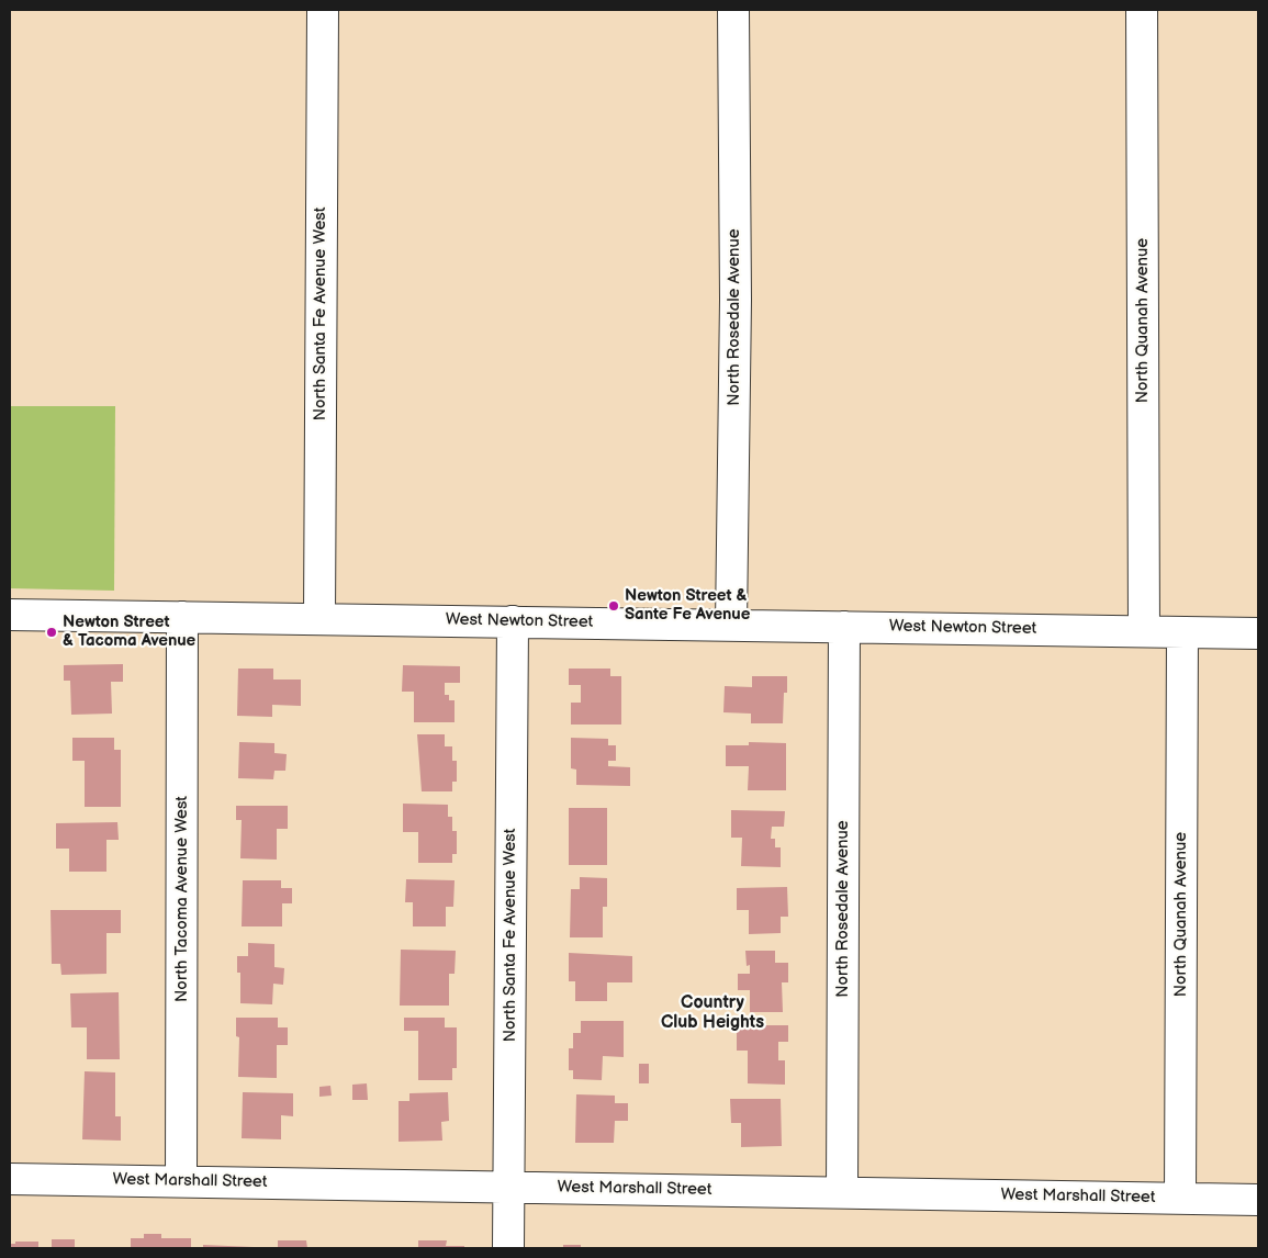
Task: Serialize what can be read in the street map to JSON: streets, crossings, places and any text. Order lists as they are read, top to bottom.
{
  "streets": {
    "street": [
      "North Santa Fe Avenue West",
      "North Rosedale Avenue",
      "North Quanah Avenue",
      "West Newton Street",
      "North Tacoma Avenue West",
      "West Marshall Street"
    ]
  },
  "crossings": [
    ["North Santa Fe Avenue West", "West Newton Street"],
    ["North Santa Fe Avenue West", "West Marshall Street"],
    ["North Rosedale Avenue", "West Newton Street"],
    ["North Rosedale Avenue", "West Marshall Street"],
    ["North Quanah Avenue", "West Newton Street"],
    ["North Quanah Avenue", "West Marshall Street"],
    ["West Newton Street", "North Tacoma Avenue West"],
    ["North Tacoma Avenue West", "West Marshall Street"]
  ],
  "districts": ["Country Club Heights"],
  "places": ["Newton Street & Sante Fe Avenue", "Newton Street & Tacoma Avenue"]
}
